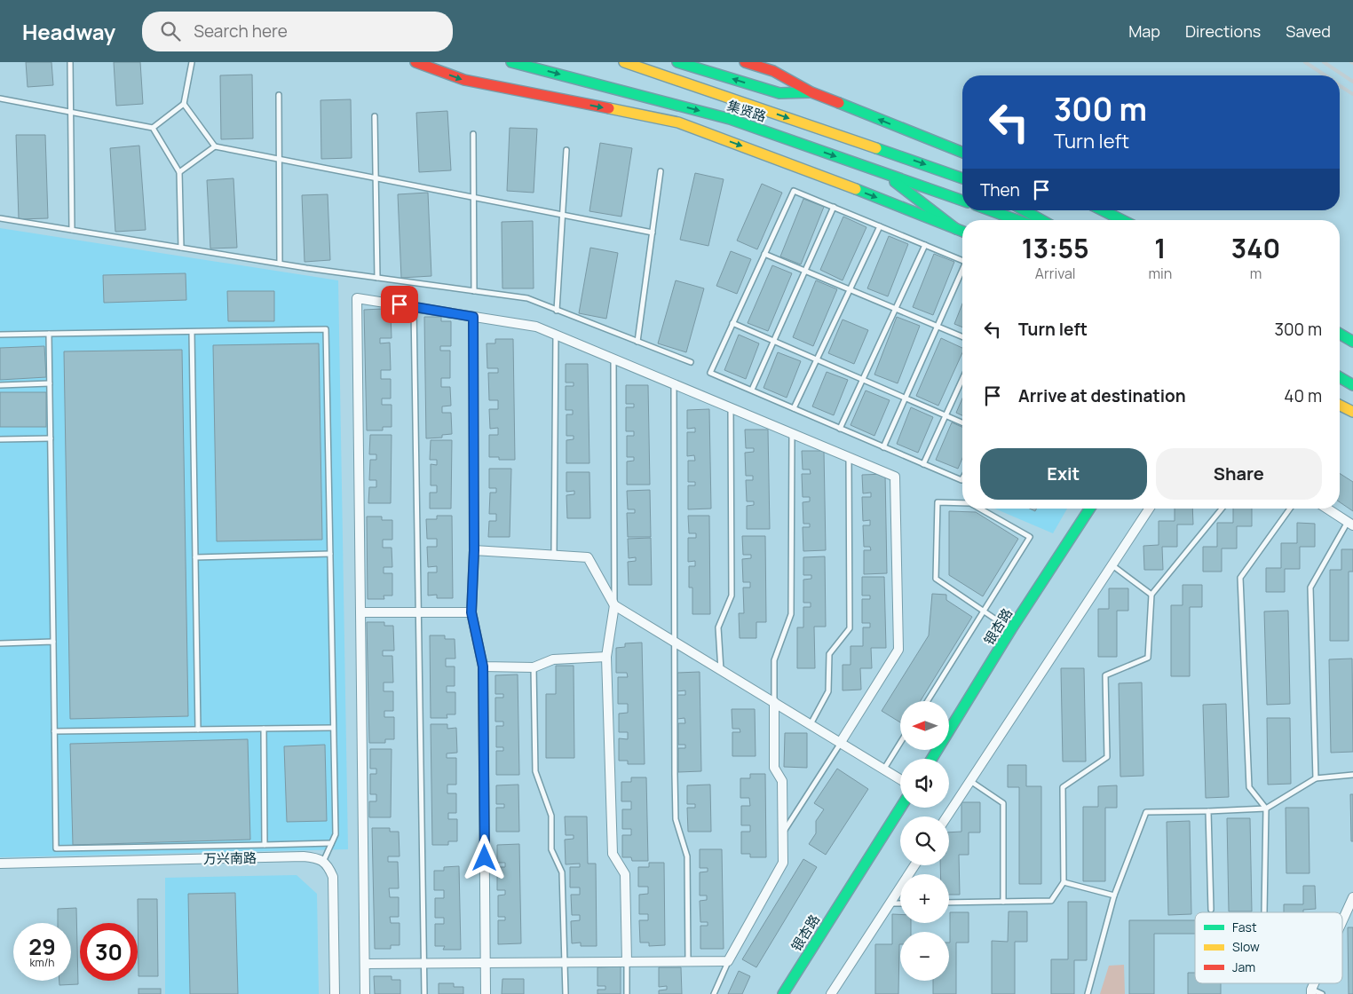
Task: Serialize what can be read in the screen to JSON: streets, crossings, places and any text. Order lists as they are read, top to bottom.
{
  "streets": {
    "main road": ["集贤路", "银杏路"],
    "street": ["万兴南路"]
  },
  "legend": ["Fast", "Slow", "Jam"],
  "north": "left",
  "page": {
    "header": "Headway",
    "search": "Search here",
    "nav": ["Map", "Directions", "Saved"],
    "turn": ["300 m", "Turn left"],
    "then": "Then",
    "eta": [
      "13:55",
      "Arrival",
      "1",
      "min",
      "340",
      "m"
    ],
    "list": [
      {
        "name": "Turn left",
        "value": "300 m"
      },
      {
        "name": "Arrive at destination",
        "value": "40 m"
      }
    ],
    "buttons": ["Exit", "Share"],
    "map_buttons": ["+", "−"],
    "speed": "29 km/h",
    "limit": "30"
  }
}
